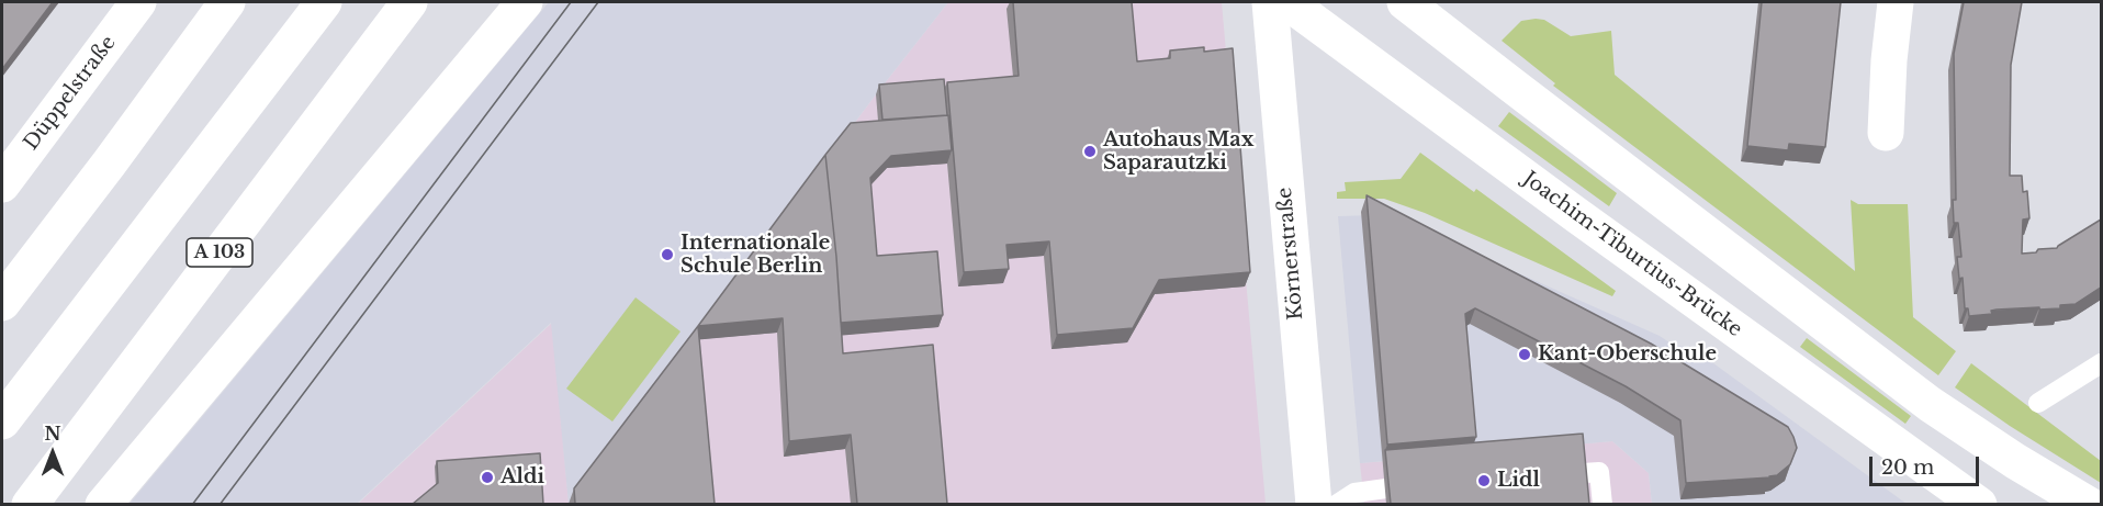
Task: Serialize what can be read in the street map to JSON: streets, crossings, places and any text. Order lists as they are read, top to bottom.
{
  "streets": {
    "main road": [
      "Düppelstraße",
      "A 103",
      "Körnerstraße",
      "Joachim-Tiburtius-Brücke"
    ]
  },
  "places": [
    "Autohaus Max Saparautzki",
    "Internationale Schule Berlin",
    "Kant-Oberschule",
    "Aldi",
    "Lidl"
  ],
  "scale_bar": "20 m",
  "north": "top"
}
